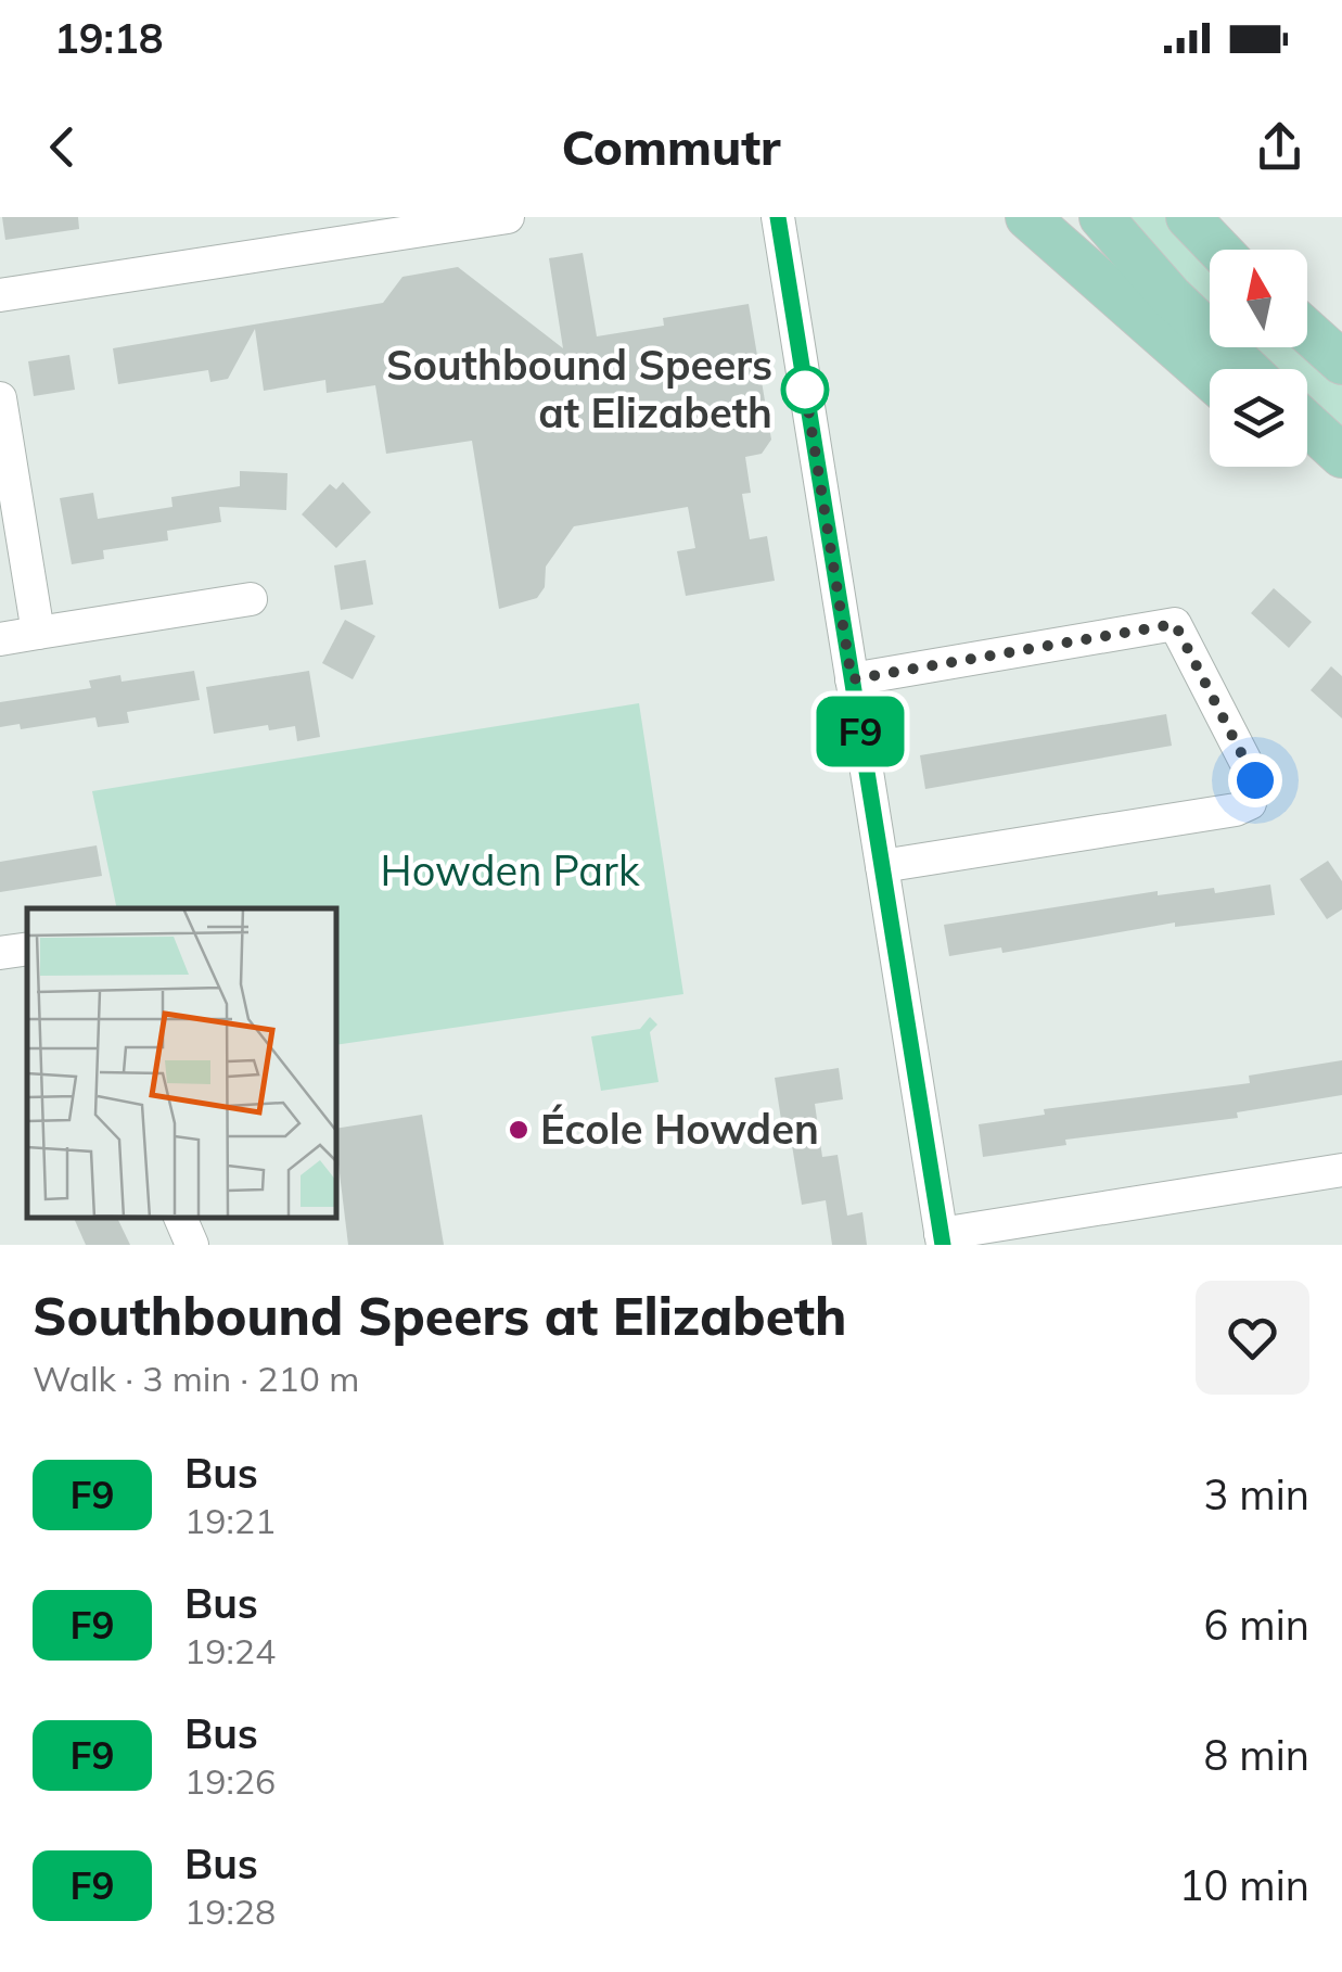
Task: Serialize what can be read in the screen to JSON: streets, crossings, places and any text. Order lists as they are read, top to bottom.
{
  "parks": ["Howden Park"],
  "places": ["Southbound Speers at Elizabeth", "École Howden"],
  "lines": ["bus line F9"],
  "north": "top",
  "page": {
    "status": "19:18",
    "header": "Commutr",
    "on_map": "F9",
    "heading": ["Southbound Speers at Elizabeth", "Walk · 3 min · 210 m"],
    "list": [
      {
        "mark": "F9",
        "name": "Bus",
        "note": "19:21",
        "value": "3 min"
      },
      {
        "mark": "F9",
        "name": "Bus",
        "note": "19:24",
        "value": "6 min"
      },
      {
        "mark": "F9",
        "name": "Bus",
        "note": "19:26",
        "value": "8 min"
      },
      {
        "mark": "F9",
        "name": "Bus",
        "note": "19:28",
        "value": "10 min"
      }
    ]
  }
}
